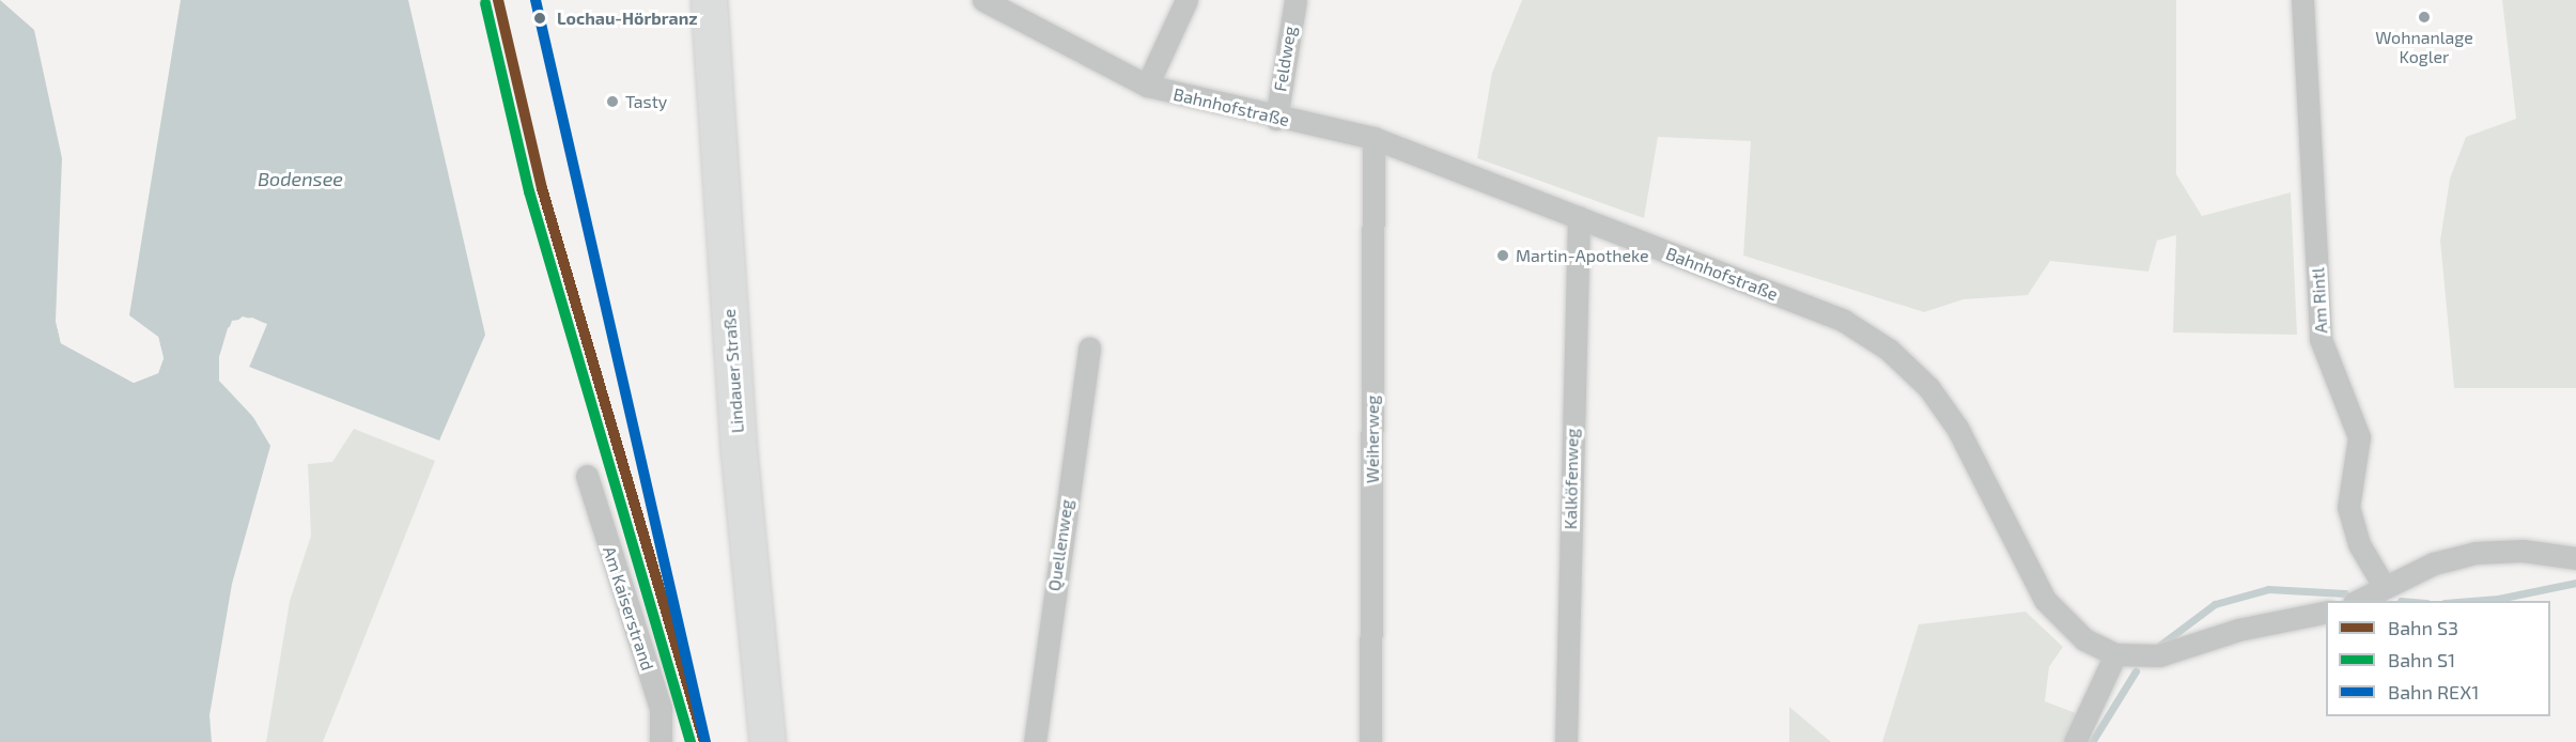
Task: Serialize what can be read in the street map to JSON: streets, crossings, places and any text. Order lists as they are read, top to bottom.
{
  "streets": {
    "main road": ["Lindauer Straße"],
    "street": [
      "Feldweg",
      "Bahnhofstraße",
      "Am Rintl",
      "Weiherweg",
      "Kalköfenweg",
      "Quellenweg",
      "Am Kaiserstrand"
    ]
  },
  "crossings": [
    ["Feldweg", "Bahnhofstraße"],
    ["Bahnhofstraße", "Weiherweg"],
    ["Bahnhofstraße", "Kalköfenweg"]
  ],
  "water": ["Bodensee"],
  "places": [
    "Wohnanlage Kogler",
    "Lochau-Hörbranz",
    "Tasty",
    "Martin-Apotheke"
  ],
  "lines": ["rail line S3", "rail line REX1", "rail line S1"],
  "legend": ["Bahn S3", "Bahn S1", "Bahn REX1"]
}
